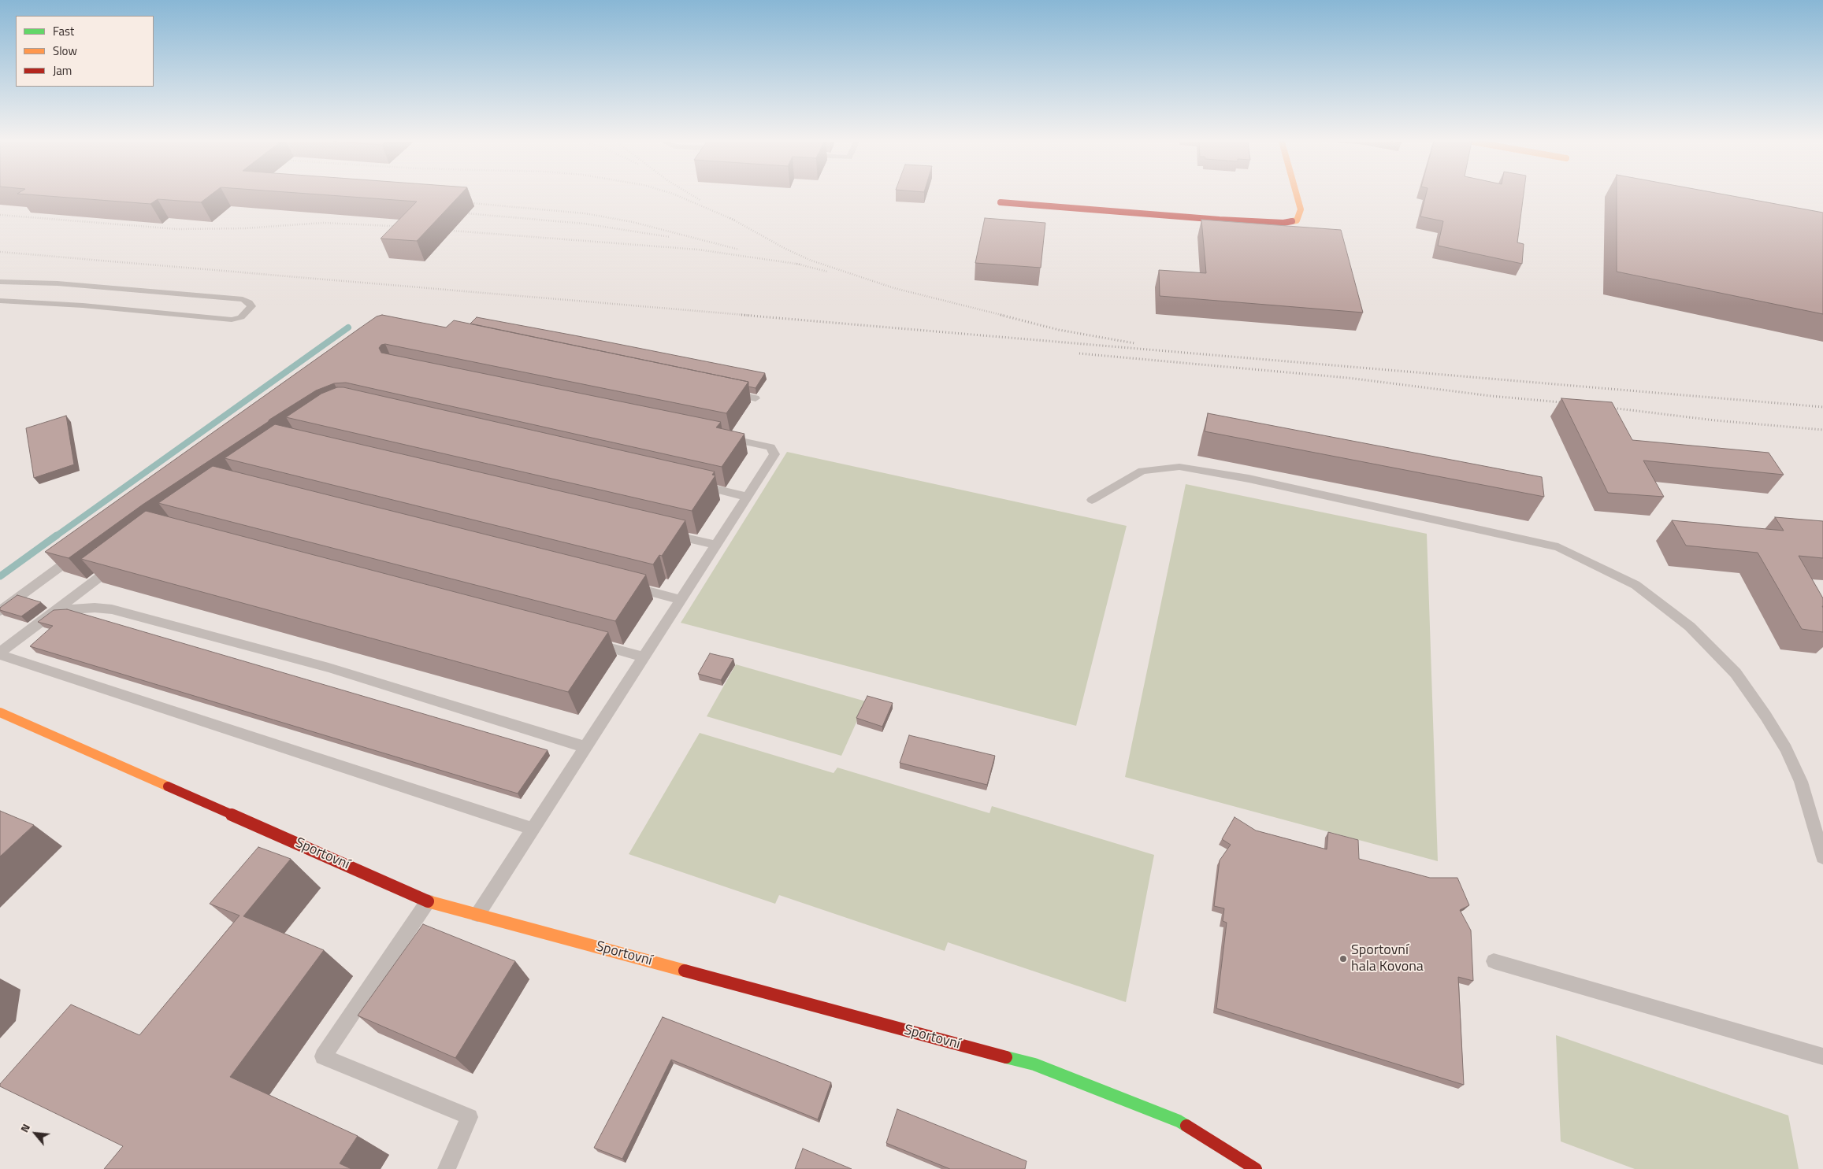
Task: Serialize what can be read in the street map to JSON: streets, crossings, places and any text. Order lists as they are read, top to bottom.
{
  "streets": {
    "street": ["Sportovní"]
  },
  "places": ["Sportovní hala Kovona"],
  "legend": ["Fast", "Slow", "Jam"],
  "north": "top left"
}
